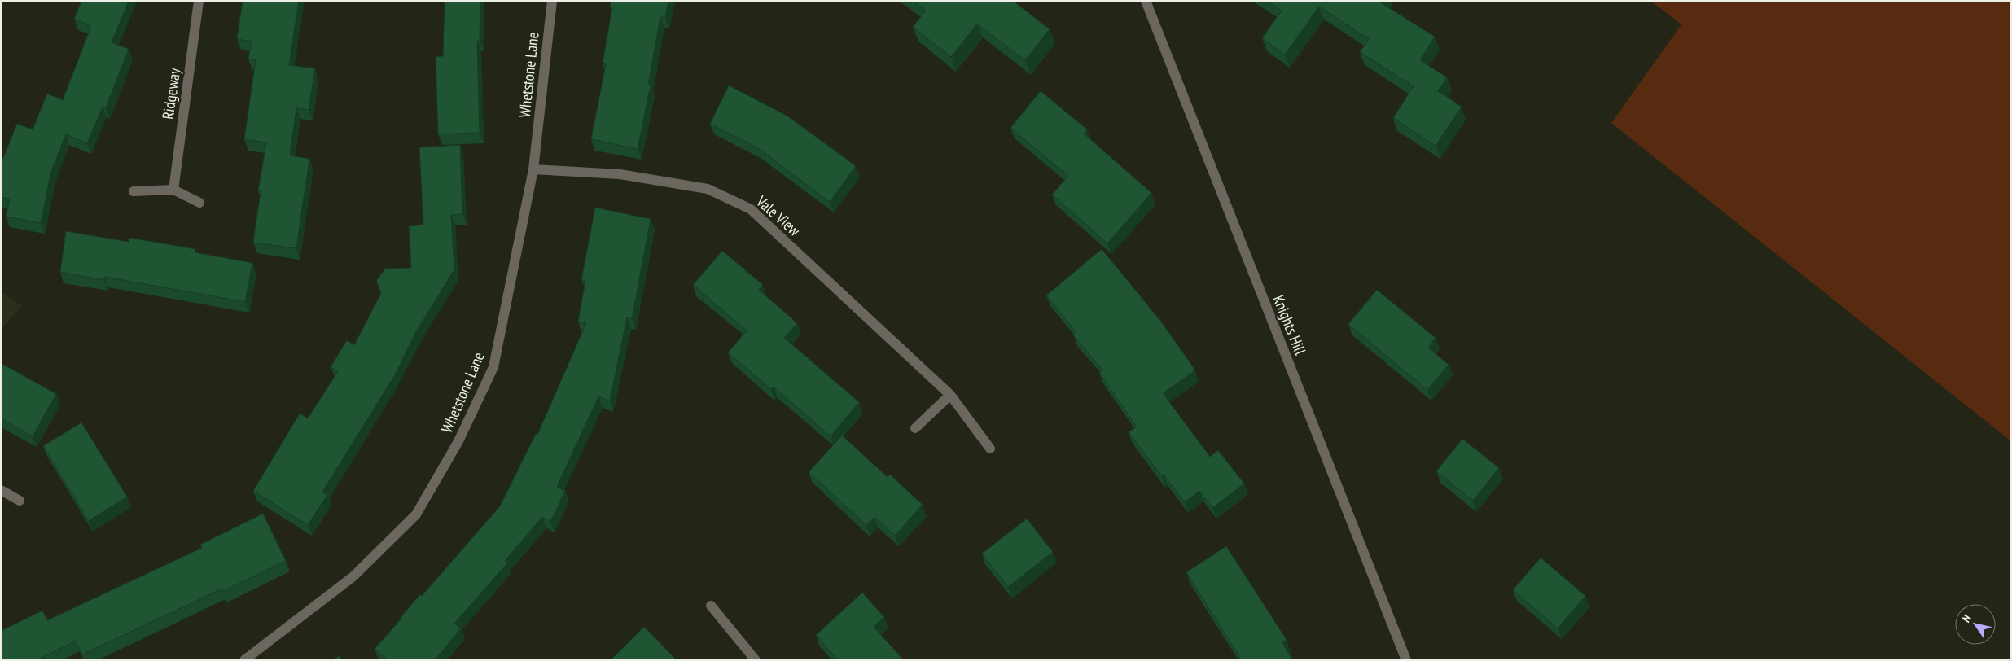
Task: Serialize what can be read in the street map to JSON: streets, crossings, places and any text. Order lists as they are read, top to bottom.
{
  "streets": {
    "street": [
      "Whetstone Lane",
      "Ridgeway",
      "Vale View",
      "Knights Hill"
    ]
  },
  "crossings": [
    ["Whetstone Lane", "Vale View"]
  ],
  "north": "top left"
}
